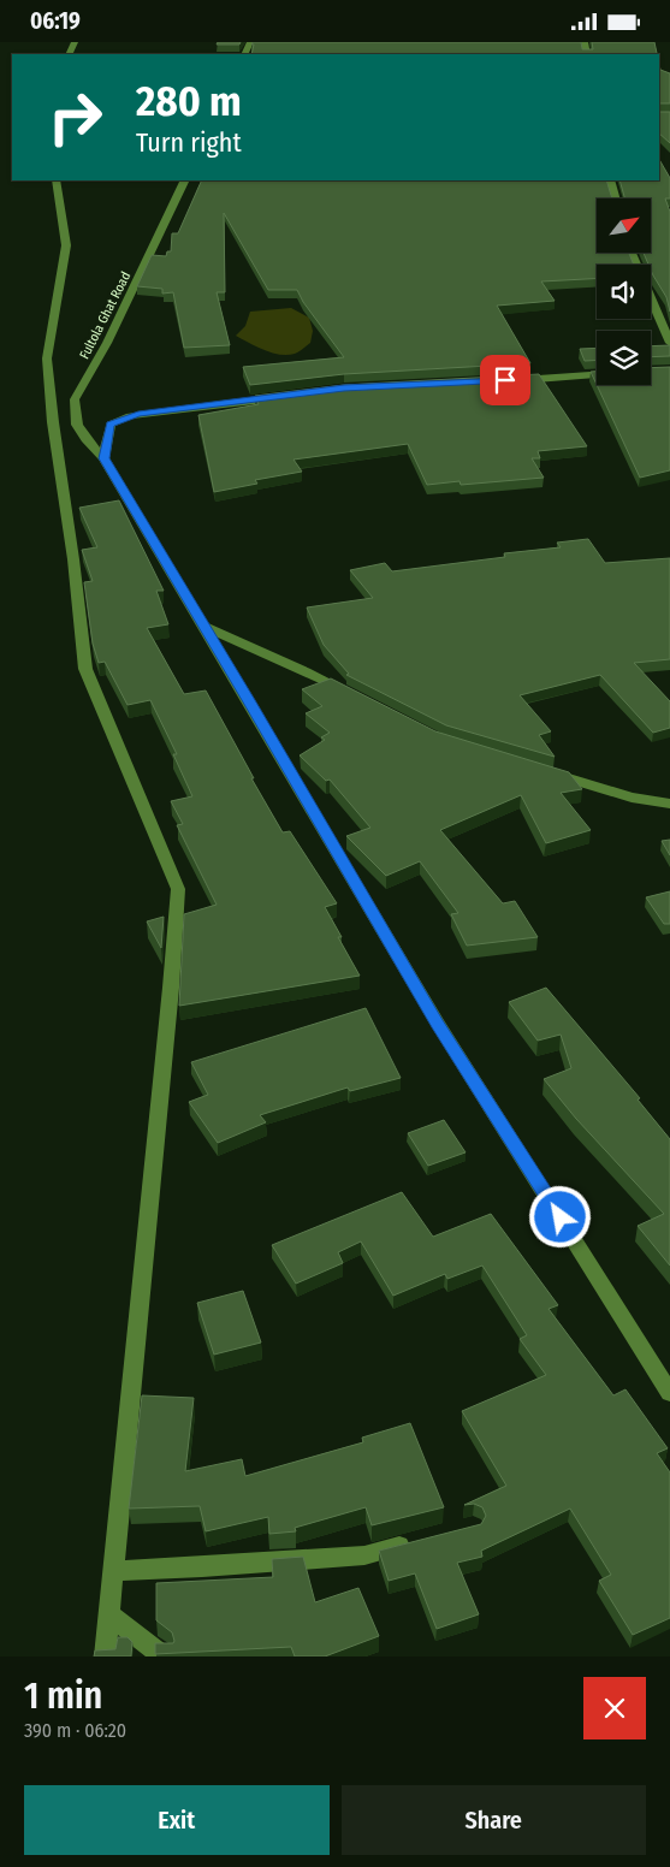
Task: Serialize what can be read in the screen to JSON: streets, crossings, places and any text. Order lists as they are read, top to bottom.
{
  "streets": {
    "street": ["Fultola Ghat Road"]
  },
  "north": "top right",
  "page": {
    "status": "06:19",
    "turn": ["280 m", "Turn right"],
    "heading": ["1 min", "390 m · 06:20"],
    "buttons": ["Exit", "Share"]
  }
}
